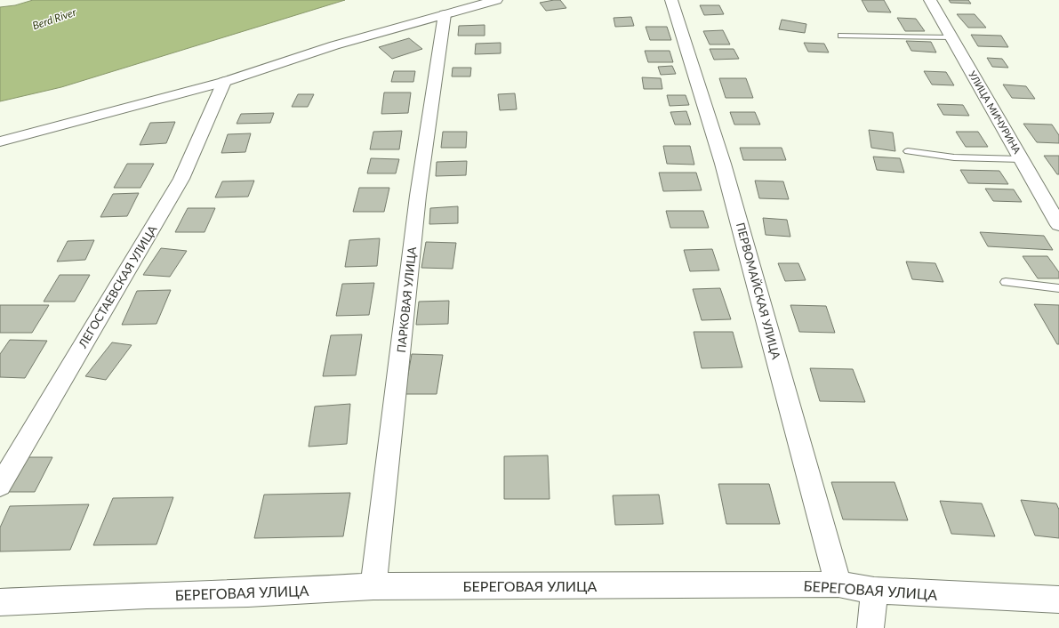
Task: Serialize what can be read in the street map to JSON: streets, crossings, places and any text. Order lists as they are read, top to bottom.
{
  "streets": {
    "street": [
      "УЛИЦА МИЧУРИНА",
      "ЛЕГОСТАЕВСКАЯ УЛИЦА",
      "ПЕРВОМАЙСКАЯ УЛИЦА",
      "ПАРКОВАЯ УЛИЦА",
      "БЕРЕГОВАЯ УЛИЦА"
    ]
  },
  "crossings": [
    ["ПЕРВОМАЙСКАЯ УЛИЦА", "БЕРЕГОВАЯ УЛИЦА"],
    ["ПАРКОВАЯ УЛИЦА", "БЕРЕГОВАЯ УЛИЦА"]
  ],
  "water": ["Berd River"]
}
